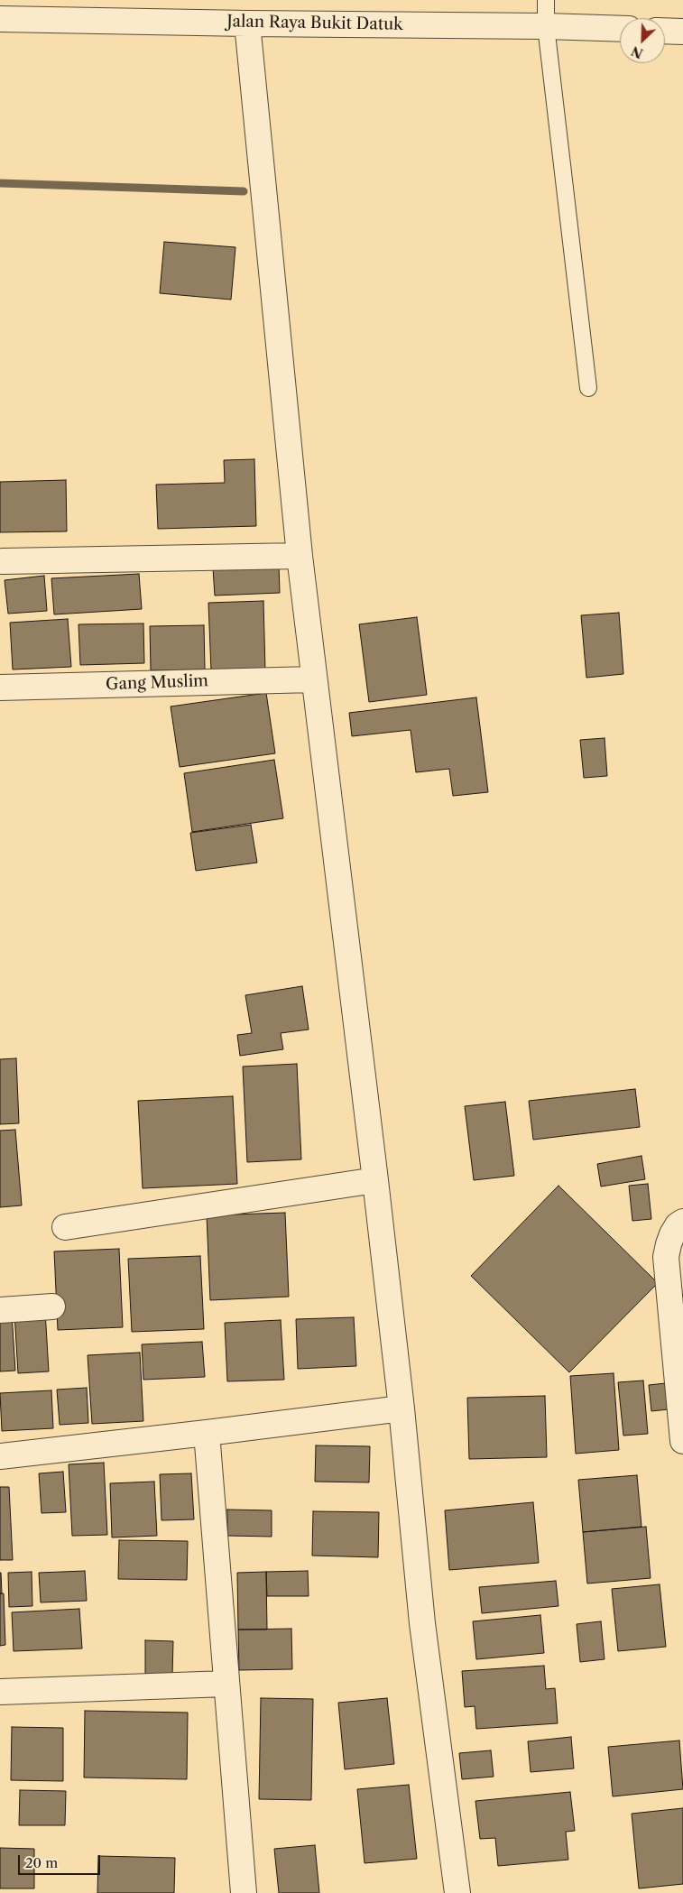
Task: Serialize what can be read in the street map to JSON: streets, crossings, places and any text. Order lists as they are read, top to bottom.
{
  "streets": {
    "street": ["Jalan Raya Bukit Datuk", "Gang Muslim"]
  },
  "scale_bar": "20 m",
  "north": "bottom left"
}
